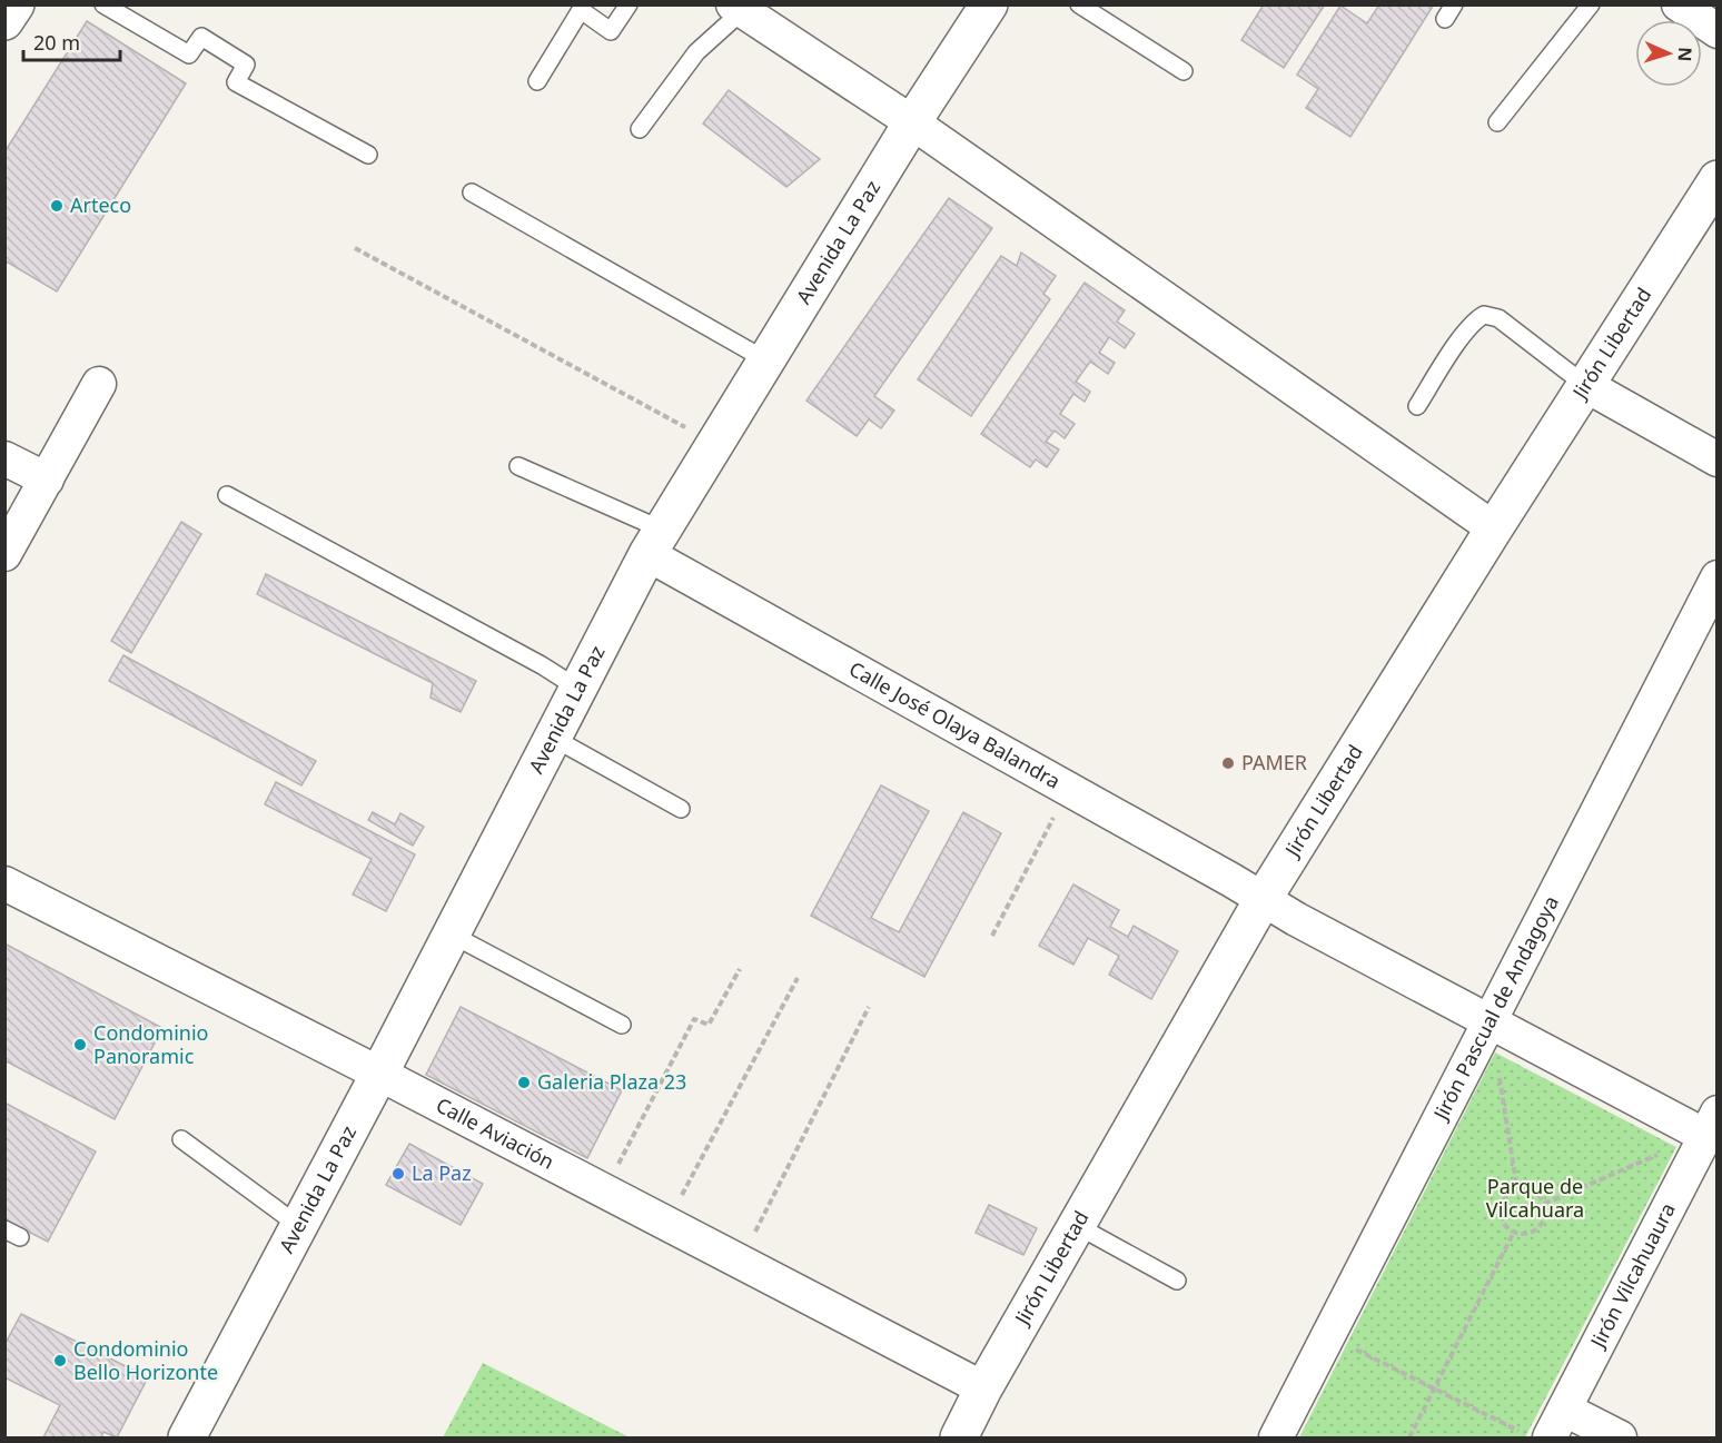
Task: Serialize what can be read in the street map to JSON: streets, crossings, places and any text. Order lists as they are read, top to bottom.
{
  "streets": {
    "main road": ["Avenida La Paz", "Jirón Libertad"],
    "street": [
      "Calle José Olaya Balandra",
      "Jirón Pascual de Andagoya",
      "Calle Aviación",
      "Jirón Vilcahuaura"
    ]
  },
  "crossings": [
    ["Avenida La Paz", "Calle José Olaya Balandra"],
    ["Avenida La Paz", "Calle Aviación"],
    ["Jirón Libertad", "Calle José Olaya Balandra"],
    ["Jirón Libertad", "Calle Aviación"],
    ["Calle José Olaya Balandra", "Jirón Pascual de Andagoya"],
    ["Calle José Olaya Balandra", "Jirón Vilcahuaura"]
  ],
  "parks": ["Parque de Vilcahuara"],
  "places": [
    "Arteco",
    "PAMER",
    "Condominio Panoramic",
    "Galeria Plaza 23",
    "La Paz",
    "Condominio Bello Horizonte"
  ],
  "scale_bar": "20 m",
  "north": "right"
}
